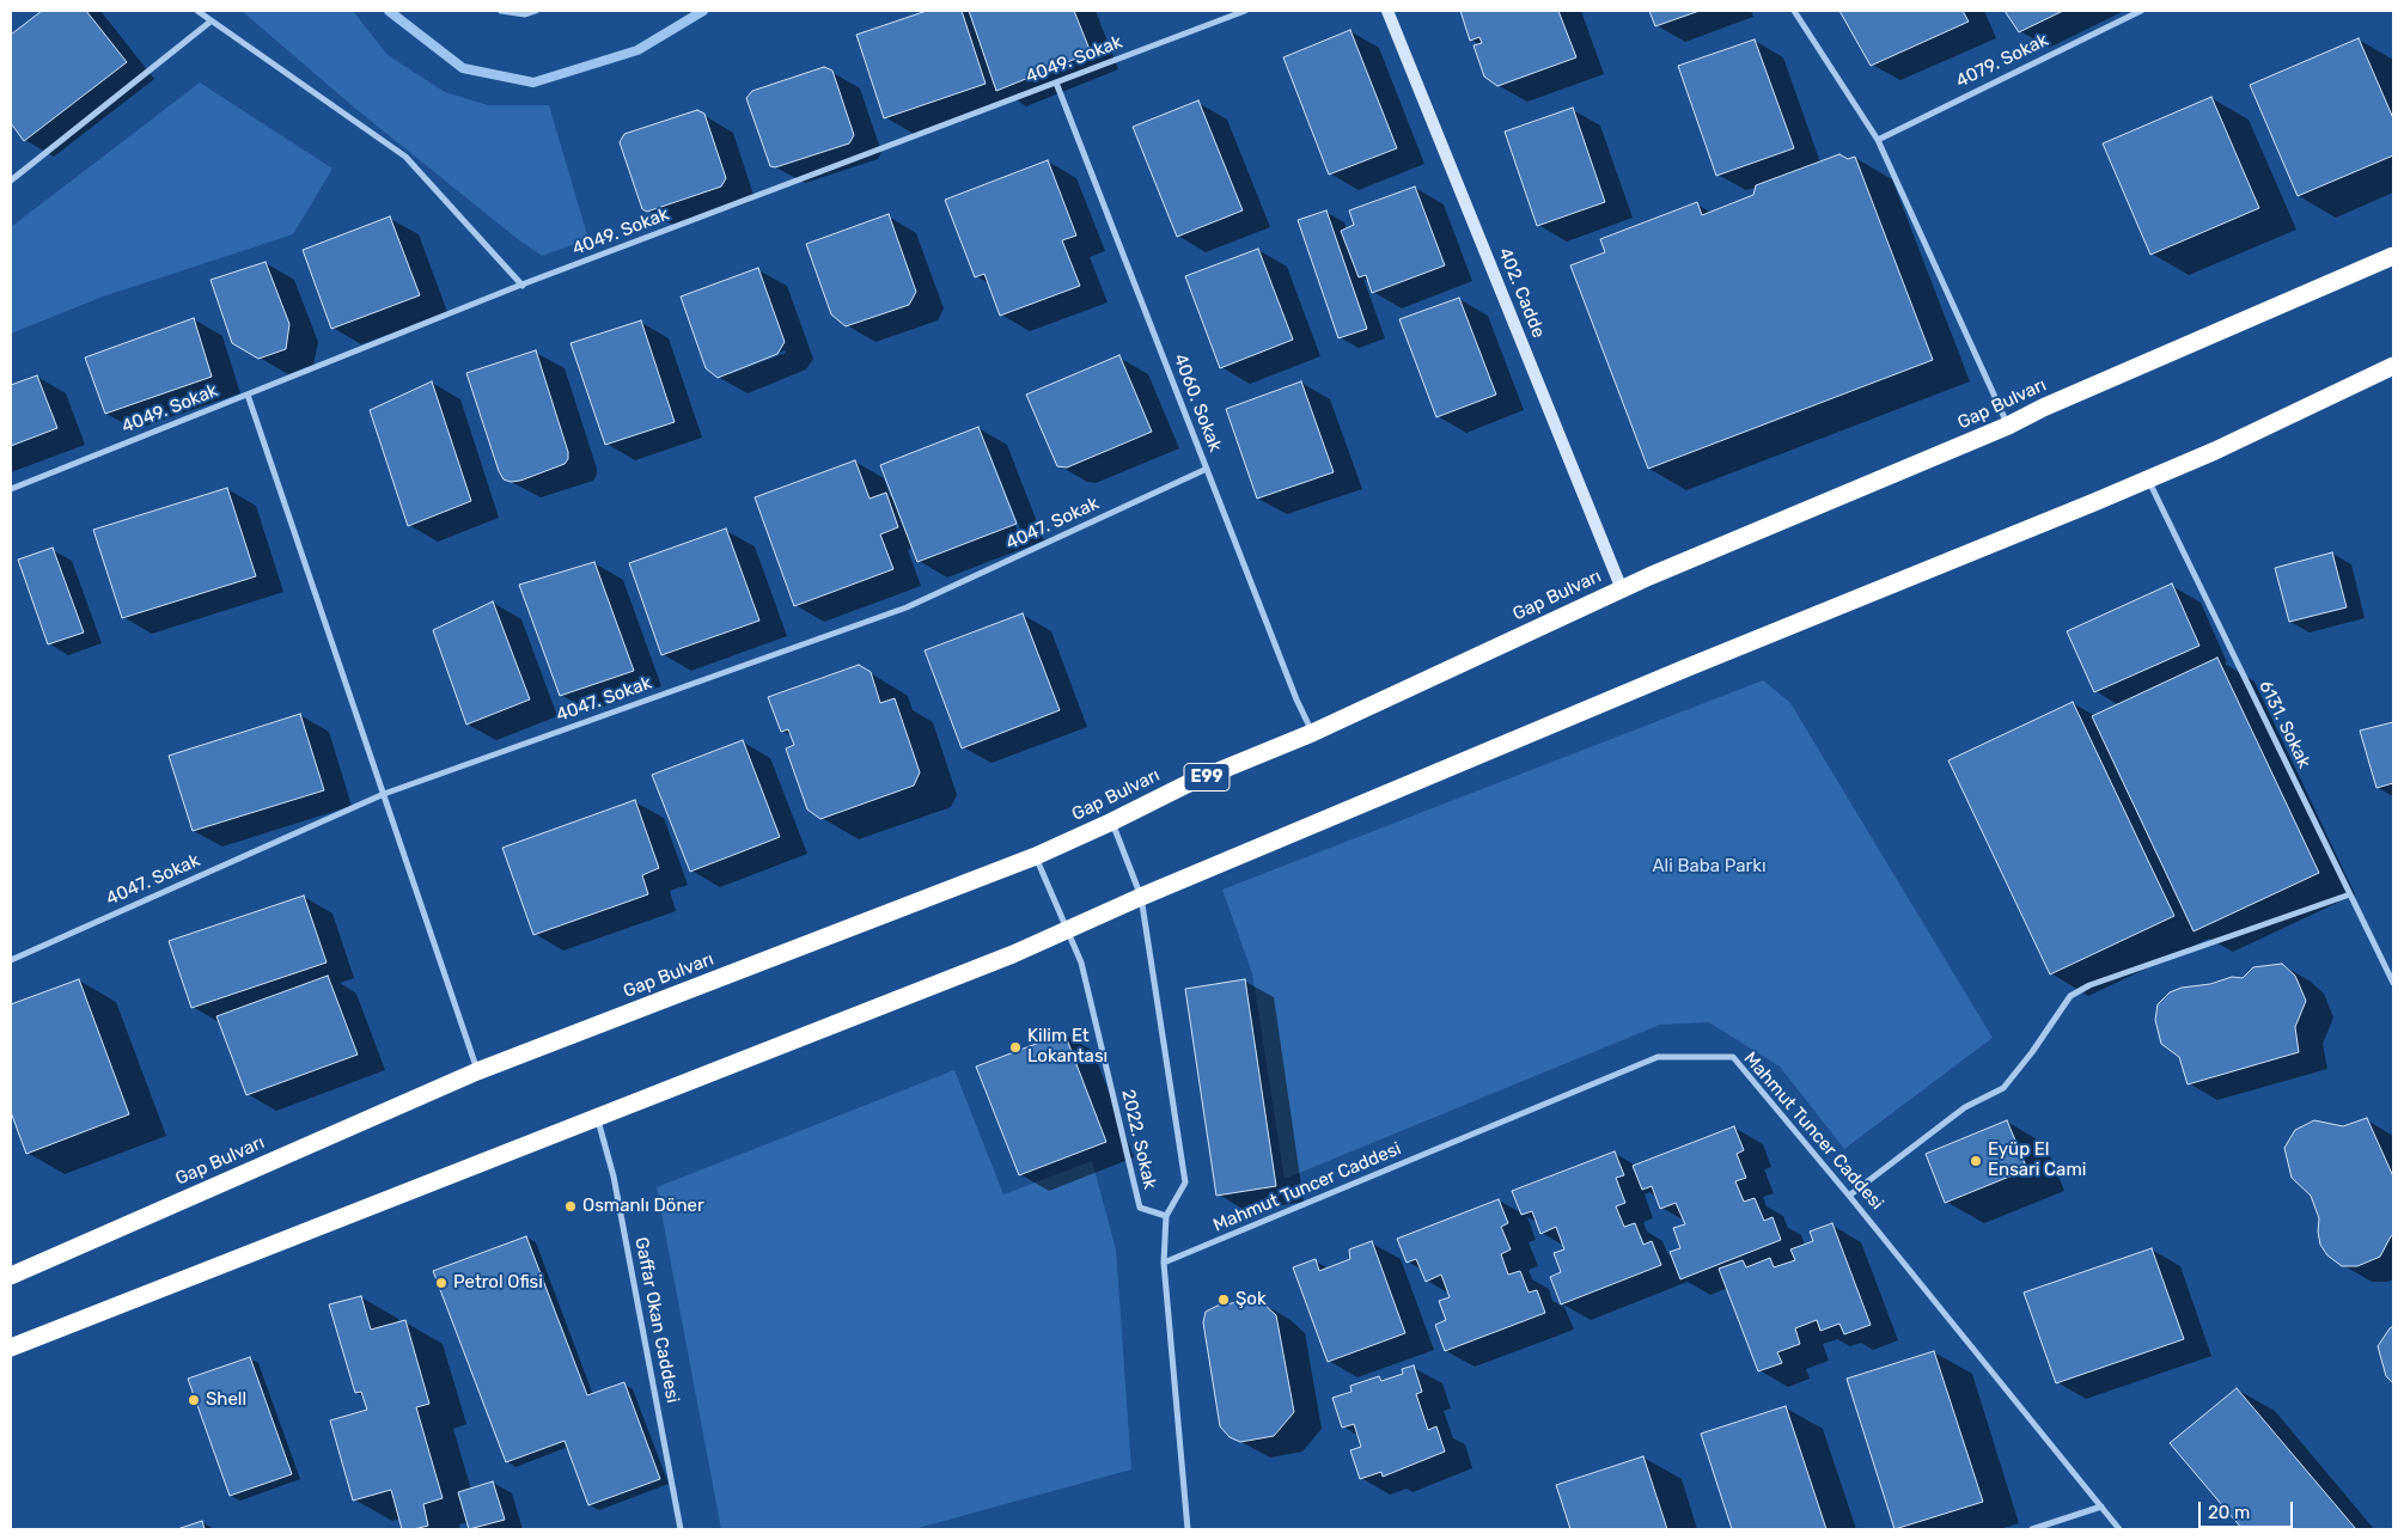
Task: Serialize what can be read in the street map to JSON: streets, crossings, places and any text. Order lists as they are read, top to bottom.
{
  "streets": {
    "highway": ["Gap Bulvarı", "E99"],
    "street": [
      "4049. Sokak",
      "4079. Sokak",
      "402. Cadde",
      "4060. Sokak",
      "4047. Sokak",
      "6131. Sokak",
      "Mahmut Tuncer Caddesi",
      "2022. Sokak",
      "Gaffar Okan Caddesi"
    ]
  },
  "crossings": [
    ["4049. Sokak", "4060. Sokak"],
    ["402. Cadde", "Gap Bulvarı"],
    ["4060. Sokak", "Gap Bulvarı"],
    ["4060. Sokak", "4047. Sokak"],
    ["Gap Bulvarı", "2022. Sokak"]
  ],
  "parks": ["Ali Baba Parkı"],
  "places": [
    "Kilim Et Lokantası",
    "Eyüp El Ensari Cami",
    "Osmanlı Döner",
    "Petrol Ofisi",
    "Şok",
    "Shell"
  ],
  "scale_bar": "20 m"
}
